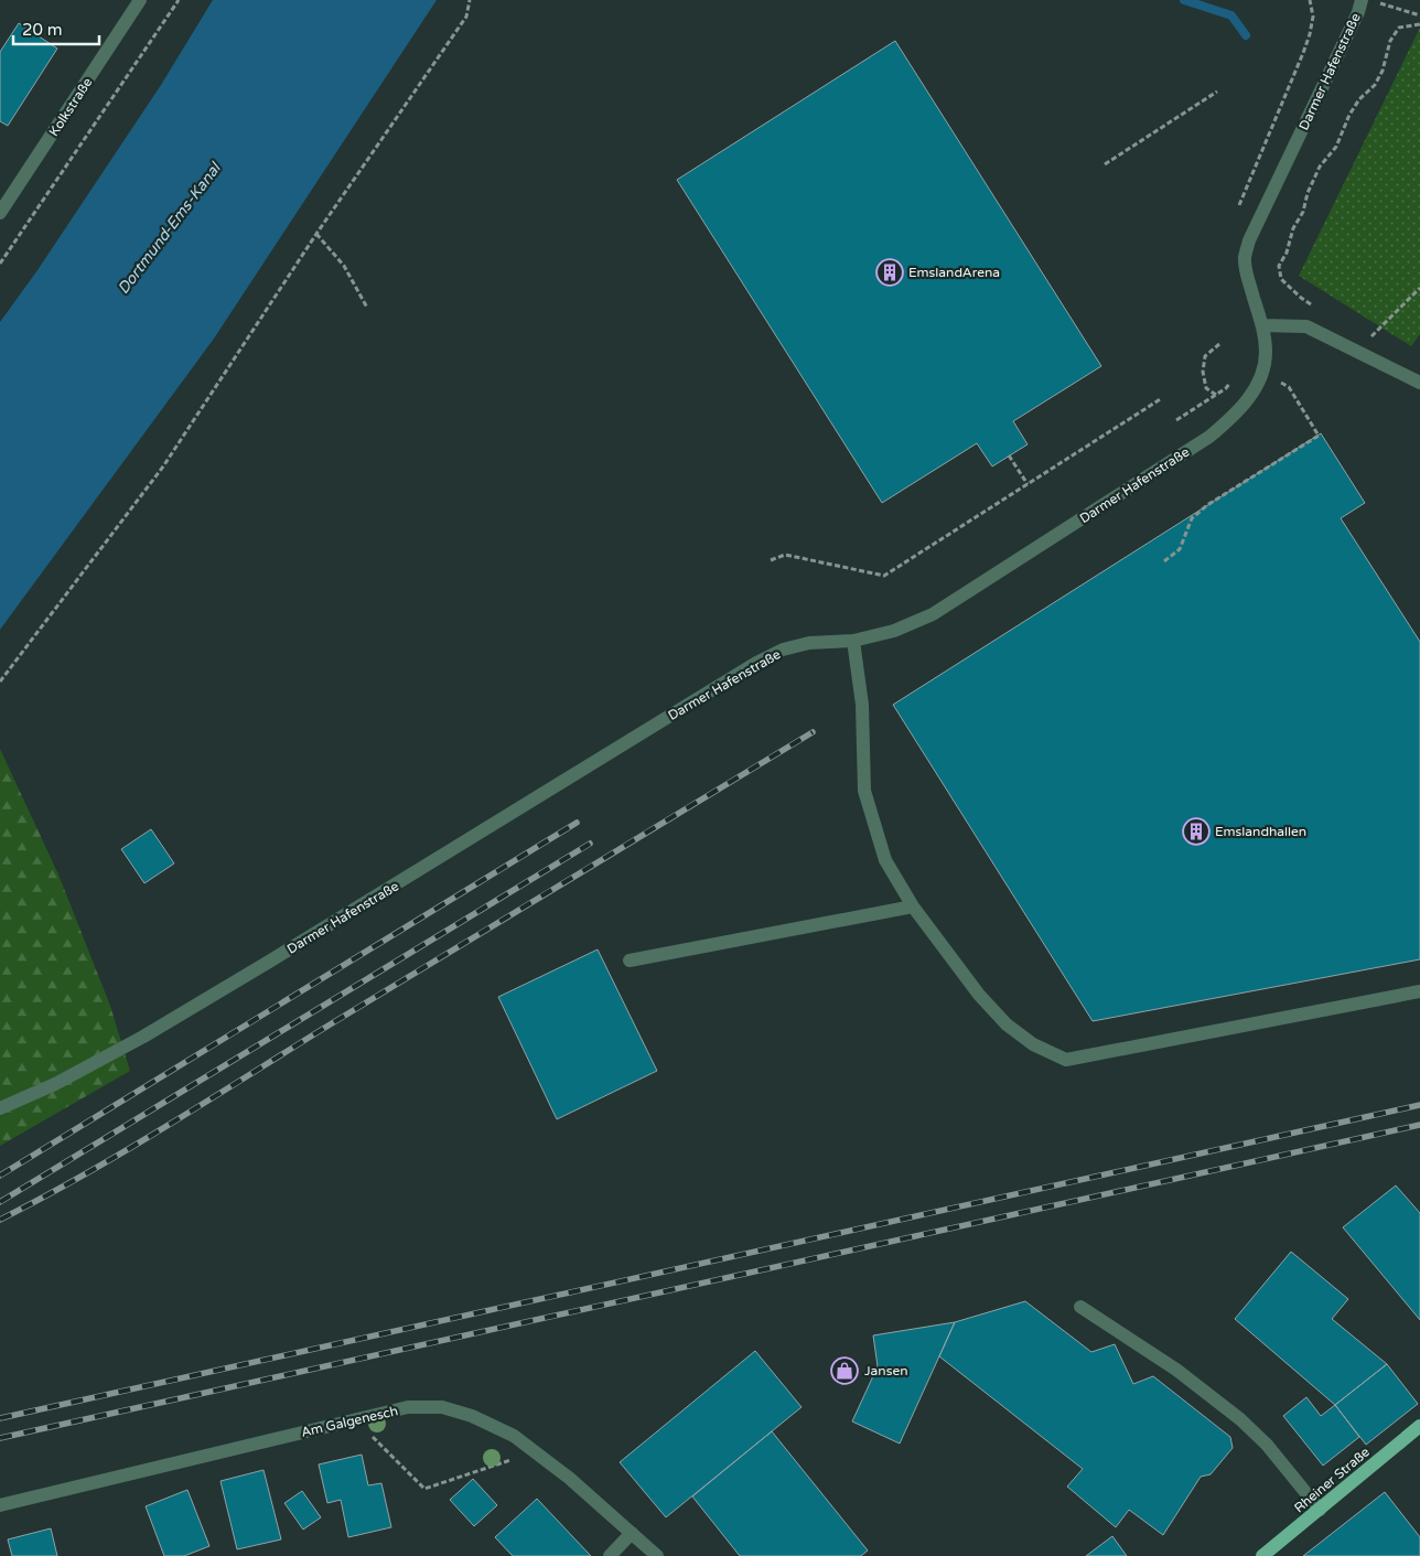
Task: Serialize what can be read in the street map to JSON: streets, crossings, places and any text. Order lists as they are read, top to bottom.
{
  "streets": {
    "main road": ["Rheiner Straße"],
    "street": ["Darmer Hafenstraße", "Kolkstraße", "Am Galgenesch"]
  },
  "water": ["Dortmund-Ems-Kanal"],
  "places": {
    "building": ["EmslandArena", "Emslandhallen"],
    "shop": ["Jansen"]
  },
  "scale_bar": "20 m"
}
